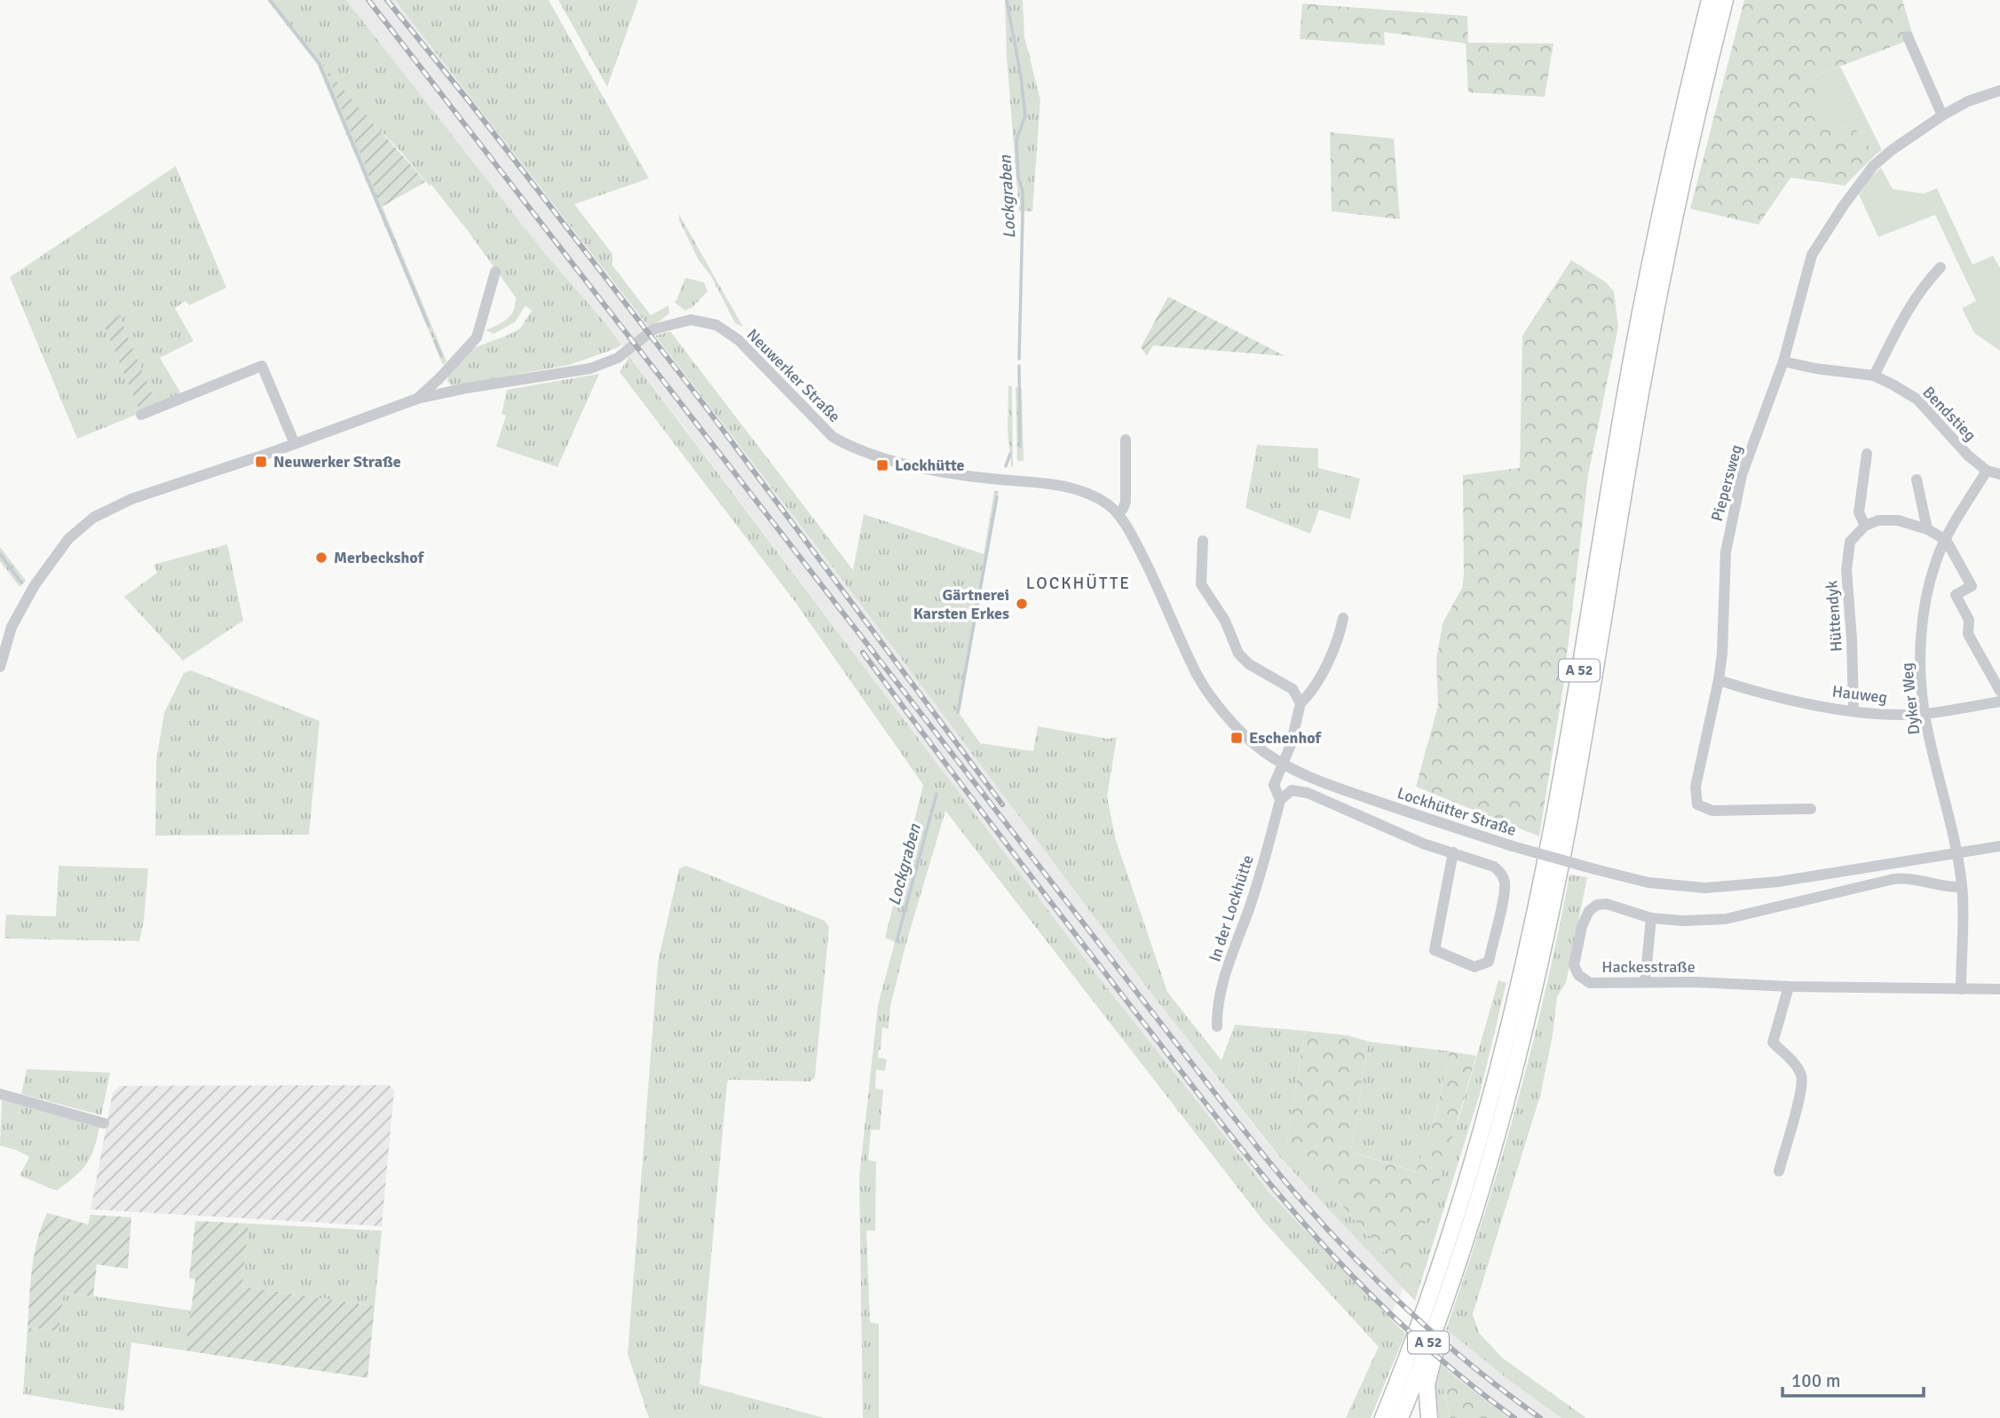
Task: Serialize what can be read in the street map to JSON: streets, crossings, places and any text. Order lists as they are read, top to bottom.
{
  "streets": {
    "highway": ["A 52"],
    "street": [
      "Neuwerker Straße",
      "Bendstieg",
      "Piepersweg",
      "Hüttendyk",
      "Hauweg",
      "Dyker Weg",
      "Lockhütter Straße",
      "In der Lockhütte",
      "Hackesstraße"
    ]
  },
  "crossings": [
    ["Neuwerker Straße", "Lockhütter Straße"],
    ["Bendstieg", "Piepersweg"],
    ["Bendstieg", "Dyker Weg"],
    ["Piepersweg", "Hauweg"],
    ["Hüttendyk", "Hauweg"],
    ["Hauweg", "Dyker Weg"],
    ["Dyker Weg", "Lockhütter Straße"],
    ["Lockhütter Straße", "In der Lockhütte"],
    ["Lockhütter Straße", "Hackesstraße"]
  ],
  "districts": ["LOCKHÜTTE"],
  "water": ["Lockgraben"],
  "places": {
    "transit": ["Neuwerker Straße", "Lockhütte", "Eschenhof"],
    "other": ["Merbeckshof", "Gärtnerei Karsten Erkes"]
  },
  "scale_bar": "100 m"
}
